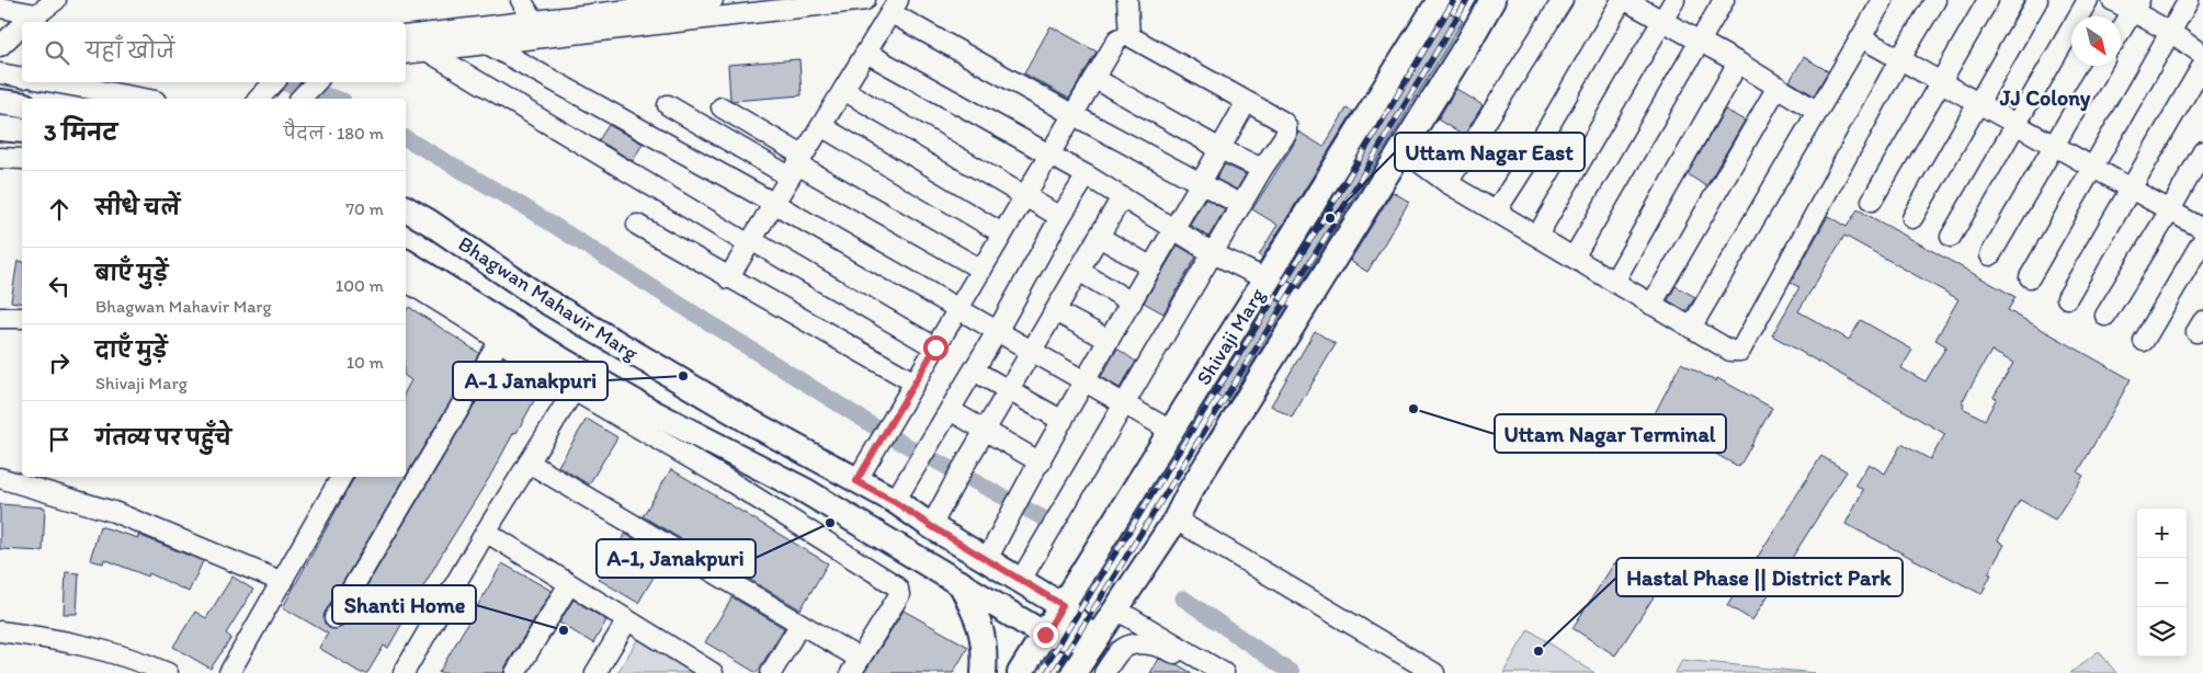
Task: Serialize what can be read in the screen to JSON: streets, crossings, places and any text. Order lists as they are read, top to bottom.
{
  "streets": {
    "main road": ["Bhagwan Mahavir Marg", "Shivaji Marg"]
  },
  "crossings": [
    ["Bhagwan Mahavir Marg", "Shivaji Marg"]
  ],
  "districts": ["JJ Colony"],
  "places": [
    "Uttam Nagar East",
    "A-1 Janakpuri",
    "Uttam Nagar Terminal",
    "A-1, Janakpuri",
    "Shanti Home",
    "Hastal Phase || District Park"
  ],
  "north": "bottom right",
  "page": {
    "search": "यहाँ खोजें",
    "heading": ["3 मिनट", "पैदल · 180 m"],
    "list": [
      ["सीधे चलें", "70 m"],
      ["बाएँ मुड़ें", "Bhagwan Mahavir Marg", "100 m"],
      ["दाएँ मुड़ें", "Shivaji Marg", "10 m"],
      "गंतव्य पर पहुँचे"
    ],
    "map_buttons": ["+", "−"]
  }
}
